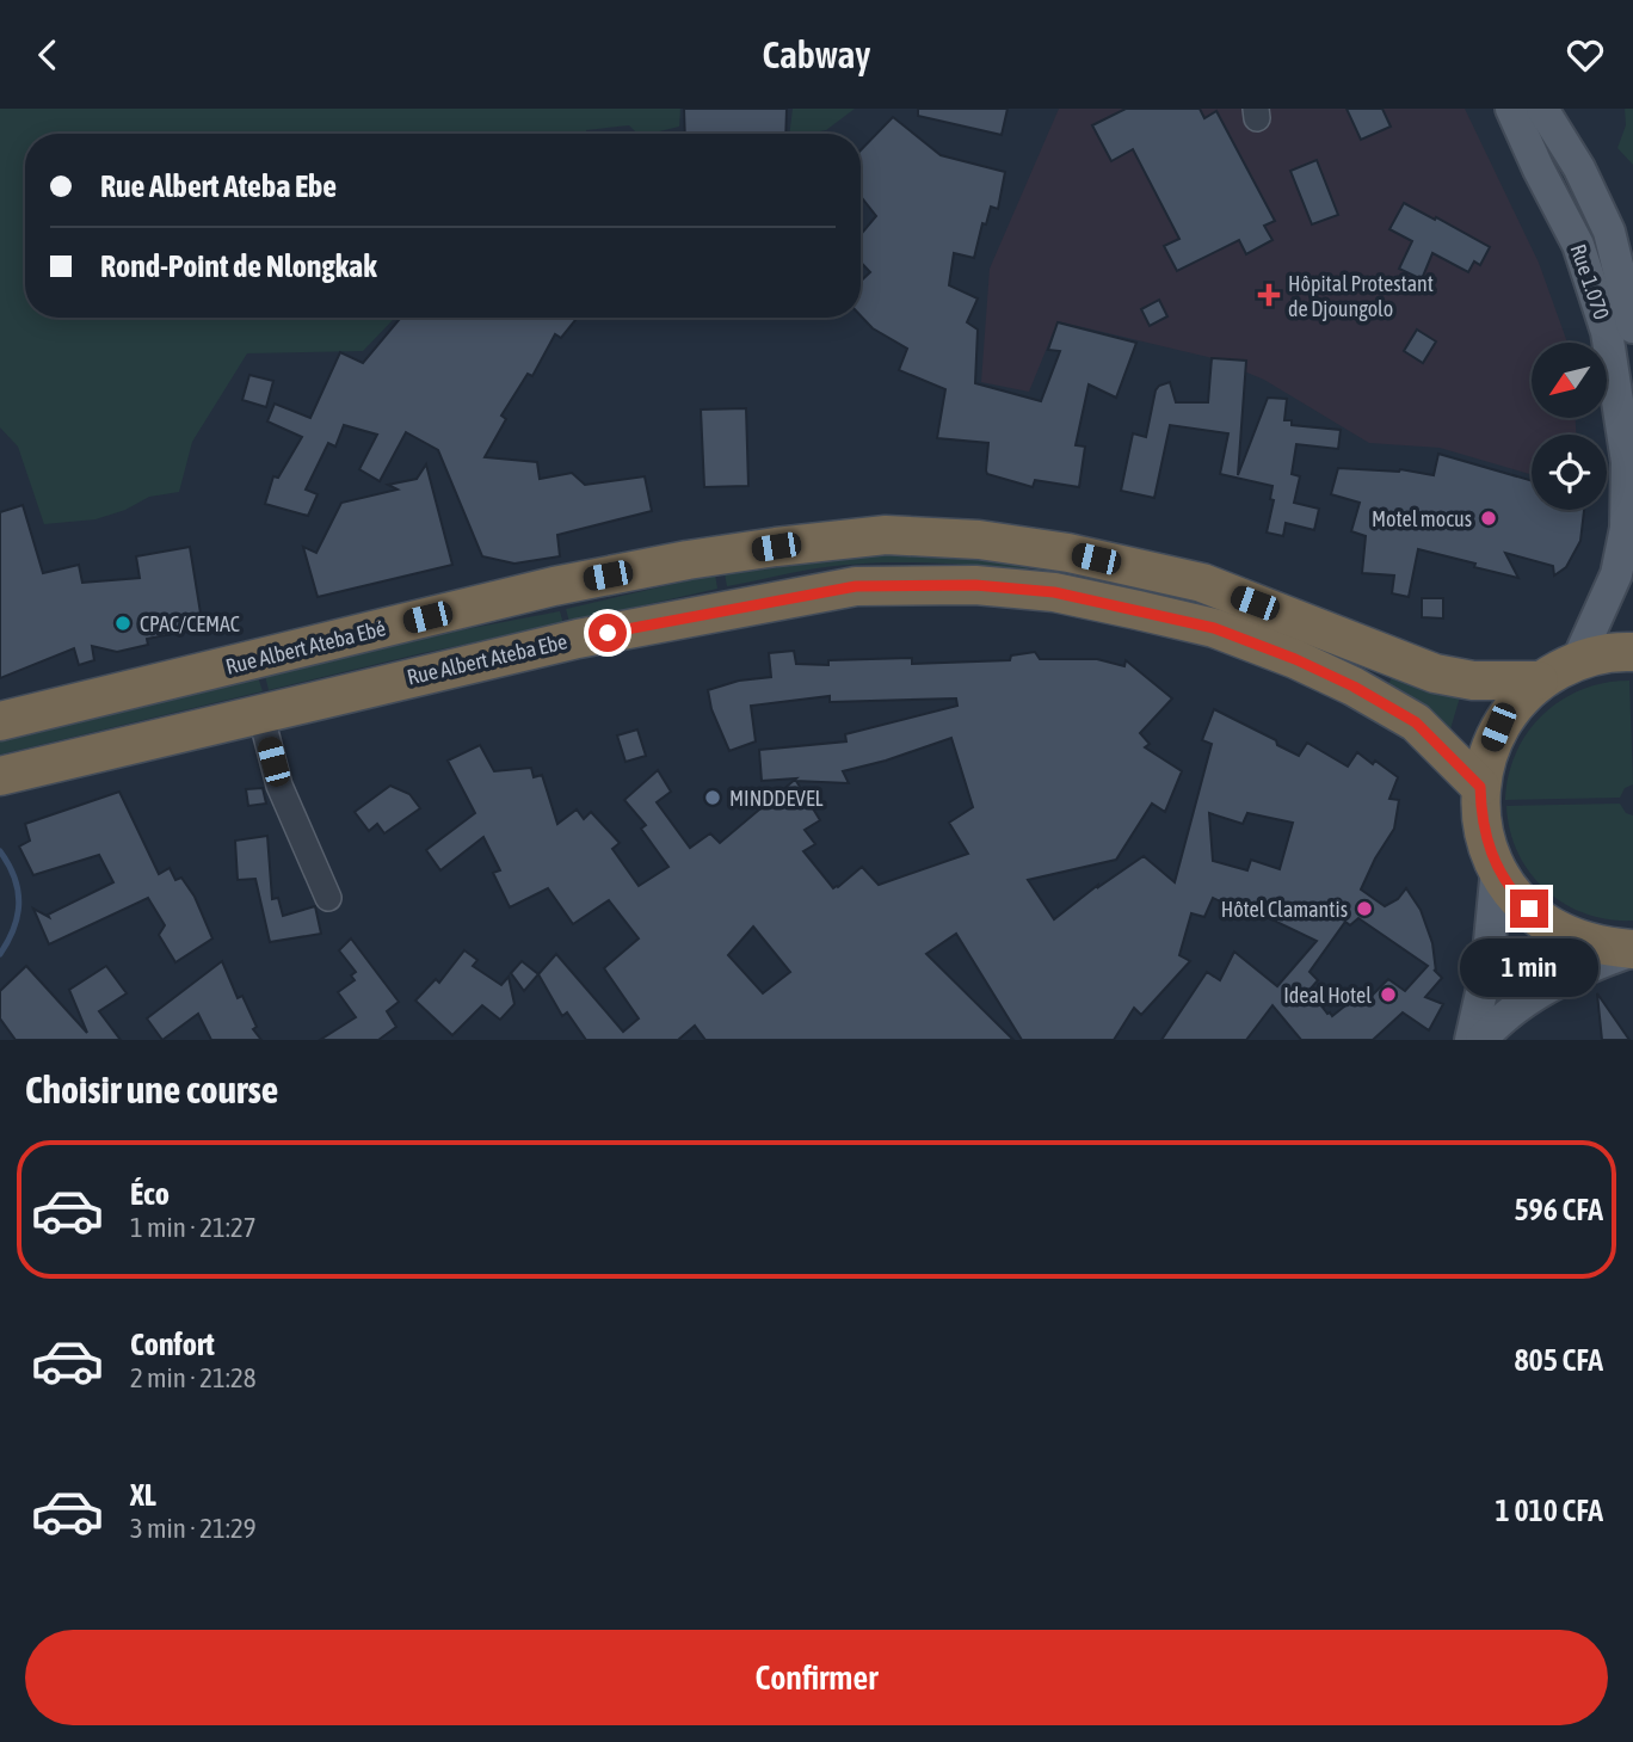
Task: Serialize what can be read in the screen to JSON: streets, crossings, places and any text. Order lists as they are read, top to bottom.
{
  "streets": {
    "highway": ["Rue Albert Ateba Ebé", "Rue Albert Ateba Ebe"],
    "main road": ["Rue 1.070"]
  },
  "places": {
    "health": ["Hôpital Protestant de Djoungolo"],
    "other": [
      "Motel mocus",
      "CPAC/CEMAC",
      "MINDDEVEL",
      "Hôtel Clamantis",
      "Ideal Hotel"
    ]
  },
  "north": "bottom left",
  "page": {
    "header": "Cabway",
    "banner": ["Rue Albert Ateba Ebe", "Rond-Point de Nlongkak"],
    "bubble": "1 min",
    "heading": "Choisir une course",
    "list": [
      {
        "name": "Éco",
        "note": "1 min · 21:27",
        "value": "596 CFA"
      },
      {
        "name": "Confort",
        "note": "2 min · 21:28",
        "value": "805 CFA"
      },
      {
        "name": "XL",
        "note": "3 min · 21:29",
        "value": "1 010 CFA"
      }
    ],
    "buttons": "Confirmer"
  }
}
